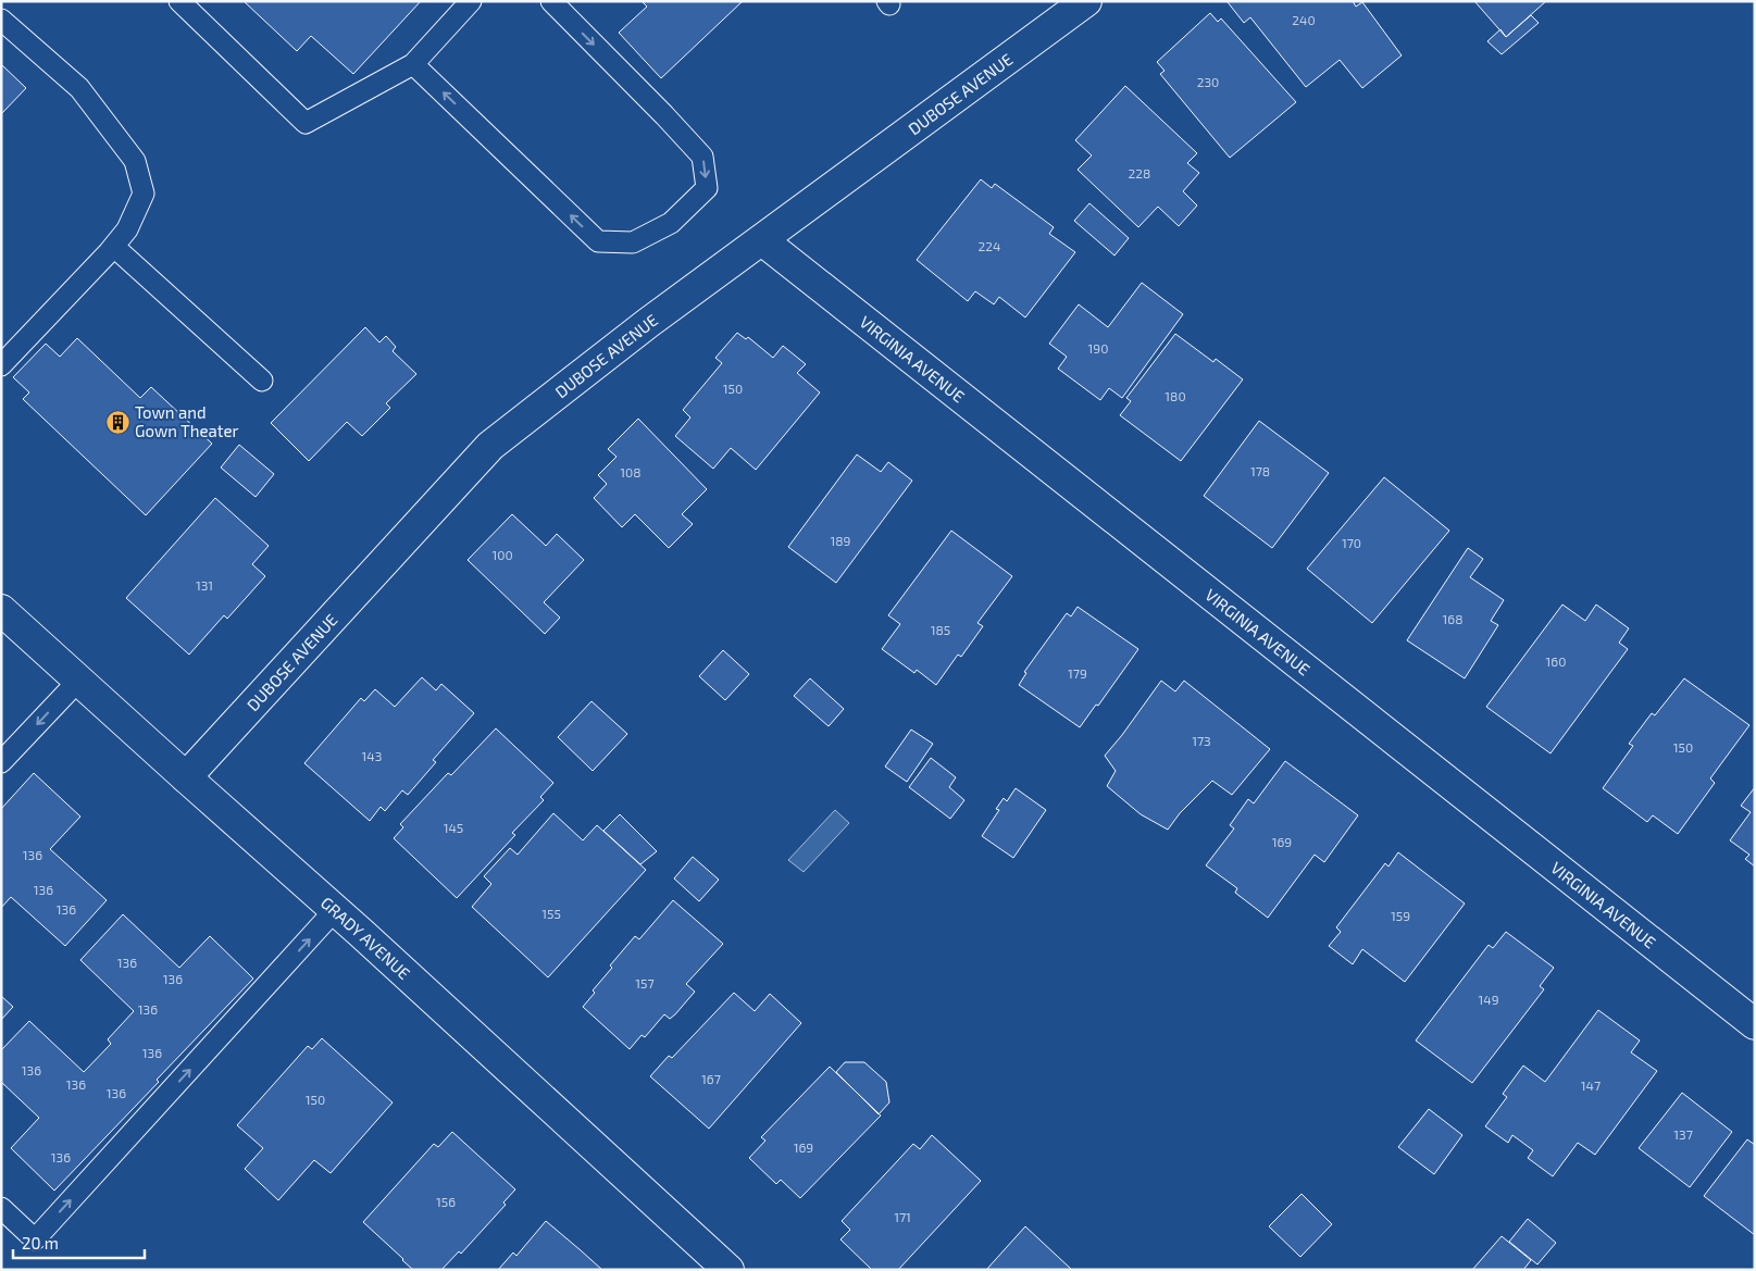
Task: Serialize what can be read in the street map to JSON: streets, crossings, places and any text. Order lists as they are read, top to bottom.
{
  "streets": {
    "street": ["DUBOSE AVENUE", "VIRGINIA AVENUE", "GRADY AVENUE"]
  },
  "crossings": [
    ["DUBOSE AVENUE", "VIRGINIA AVENUE"],
    ["DUBOSE AVENUE", "GRADY AVENUE"]
  ],
  "places": {
    "building": ["Town and Gown Theater"]
  },
  "house_numbers": [
    "240",
    "230",
    "228",
    "224",
    "190",
    "150",
    "180",
    "178",
    "108",
    "189",
    "170",
    "100",
    "131",
    "168",
    "185",
    "160",
    "179",
    "173",
    "150",
    "143",
    "145",
    "169",
    "136",
    "136",
    "136",
    "155",
    "159",
    "136",
    "136",
    "157",
    "149",
    "136",
    "136",
    "136",
    "167",
    "136",
    "147",
    "136",
    "150",
    "137",
    "169",
    "136",
    "156",
    "171"
  ],
  "scale_bar": "20 m"
}
